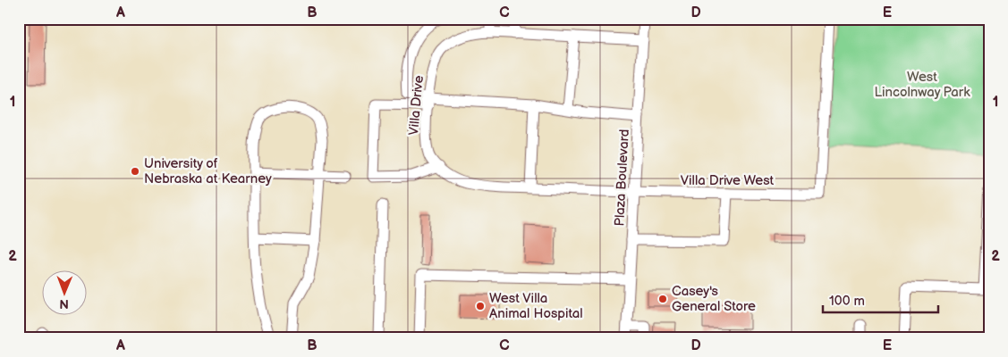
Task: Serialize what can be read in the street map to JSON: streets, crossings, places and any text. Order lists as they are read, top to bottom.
{
  "streets": {
    "street": ["Villa Drive", "Plaza Boulevard", "Villa Drive West"]
  },
  "crossings": [
    ["Villa Drive", "Plaza Boulevard"],
    ["Villa Drive", "Villa Drive West"],
    ["Plaza Boulevard", "Villa Drive West"]
  ],
  "parks": ["West Lincolnway Park"],
  "places": ["University of Nebraska at Kearney", "Casey's General Store", "West Villa Animal Hospital"],
  "scale_bar": "100 m",
  "north": "bottom",
  "grid": {
    "columns": [
      "A",
      "B",
      "C",
      "D",
      "E"
    ],
    "rows": ["1", "2"]
  }
}
